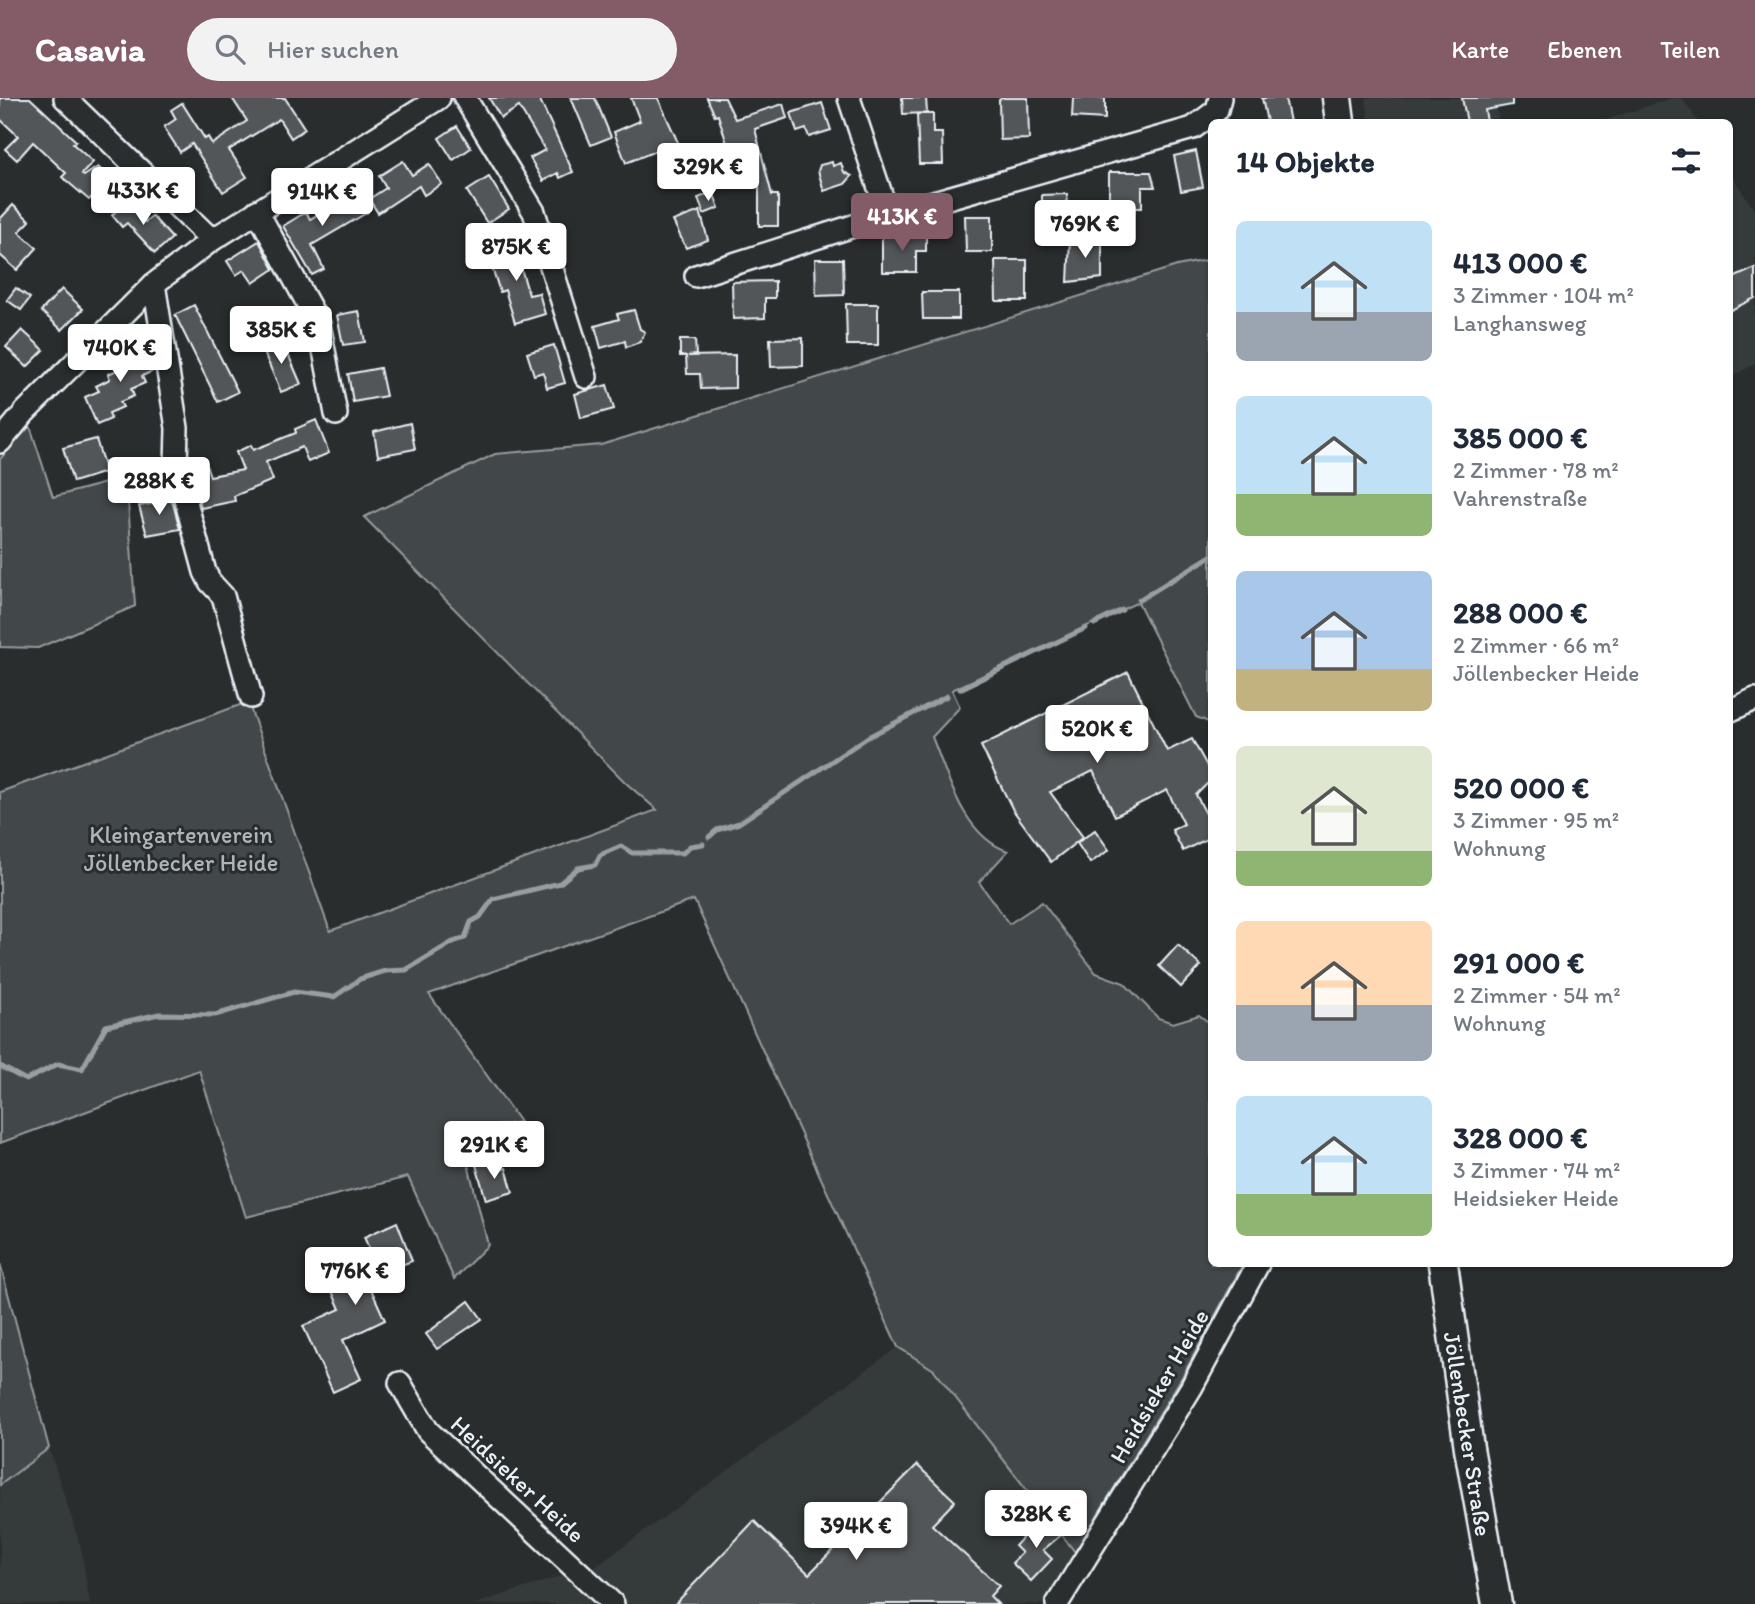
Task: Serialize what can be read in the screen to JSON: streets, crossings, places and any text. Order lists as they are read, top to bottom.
{
  "streets": {
    "main road": ["Jöllenbecker Straße"],
    "street": ["Heidsieker Heide"]
  },
  "parks": ["Kleingartenverein Jöllenbecker Heide"],
  "page": {
    "header": "Casavia",
    "search": "Hier suchen",
    "nav": ["Karte", "Ebenen", "Teilen"],
    "heading": "14 Objekte",
    "price": [
      "329K €",
      "433K €",
      "914K €",
      "413K €",
      "769K €",
      "875K €",
      "385K €",
      "740K €",
      "288K €",
      "520K €",
      "291K €",
      "776K €",
      "328K €",
      "394K €"
    ],
    "list": [
      {
        "name": "413 000 €",
        "note": "3 Zimmer · 104 m² · Langhansweg"
      },
      {
        "name": "385 000 €",
        "note": "2 Zimmer · 78 m² · Vahrenstraße"
      },
      {
        "name": "288 000 €",
        "note": "2 Zimmer · 66 m² · Jöllenbecker Heide"
      },
      {
        "name": "520 000 €",
        "note": "3 Zimmer · 95 m² · Wohnung"
      },
      {
        "name": "291 000 €",
        "note": "2 Zimmer · 54 m² · Wohnung"
      },
      {
        "name": "328 000 €",
        "note": "3 Zimmer · 74 m² · Heidsieker Heide"
      }
    ]
  }
}
